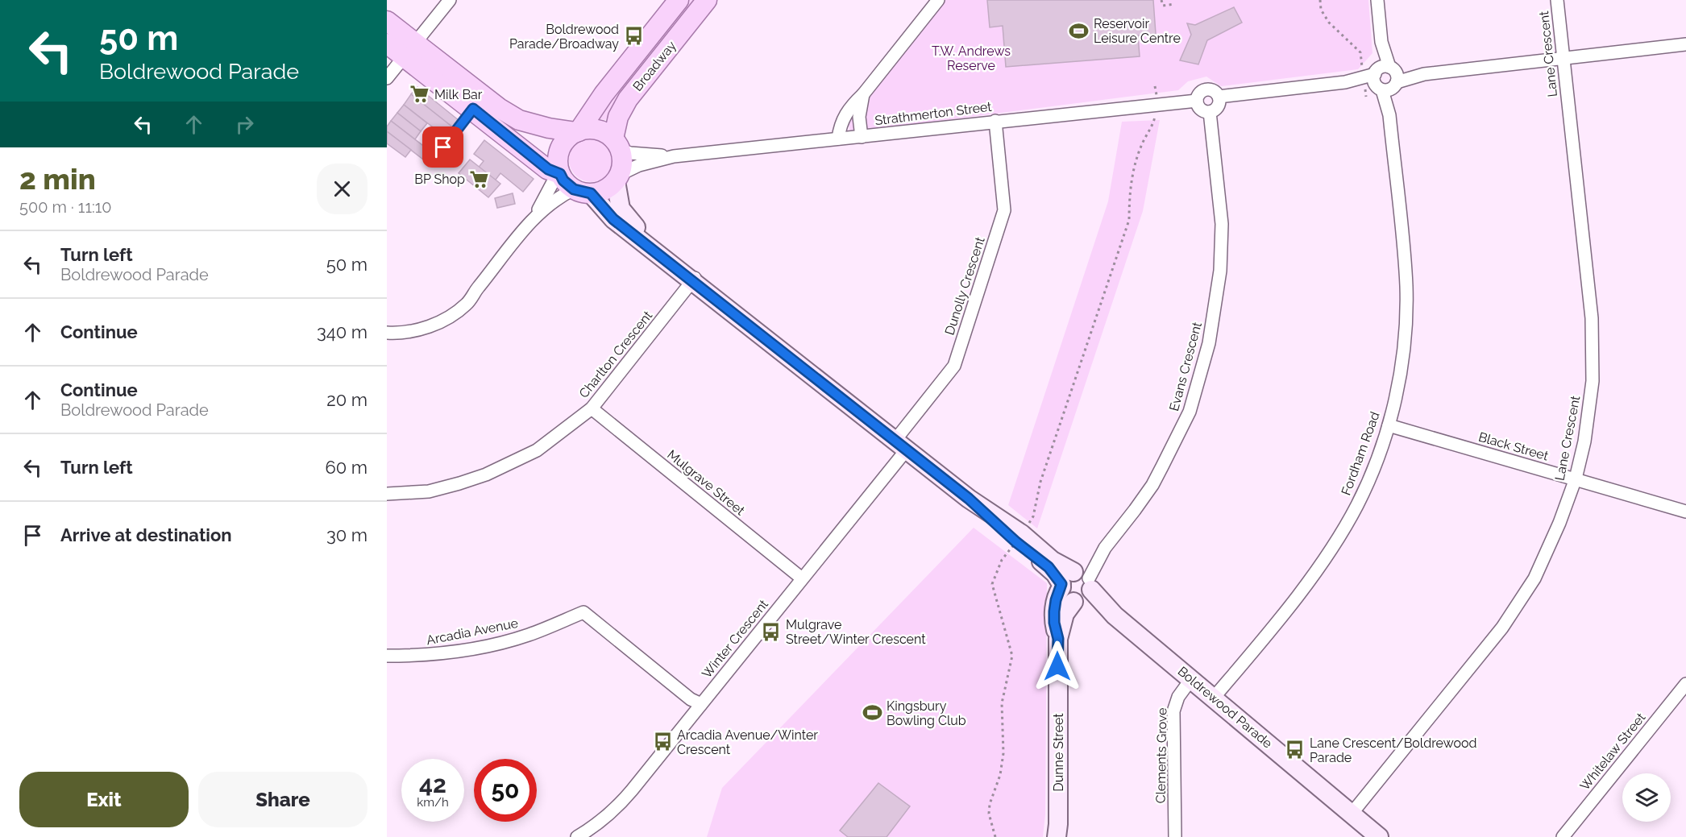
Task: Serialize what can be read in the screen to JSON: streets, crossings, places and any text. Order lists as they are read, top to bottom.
{
  "streets": {
    "main road": ["Broadway", "Boldrewood Parade", "Dunne Street"],
    "street": [
      "Lane Crescent",
      "Strathmerton Street",
      "Dunolly Crescent",
      "Charlton Crescent",
      "Evans Crescent",
      "Black Street",
      "Fordham Road",
      "Mulgrave Street",
      "Arcadia Avenue",
      "Winter Crescent",
      "Whitelaw Street",
      "Clements Grove"
    ]
  },
  "crossings": [
    ["Lane Crescent", "Black Street"],
    ["Lane Crescent", "Boldrewood Parade"],
    ["Broadway", "Strathmerton Street"],
    ["Broadway", "Boldrewood Parade"],
    ["Strathmerton Street", "Dunolly Crescent"],
    ["Strathmerton Street", "Evans Crescent"],
    ["Strathmerton Street", "Boldrewood Parade"],
    ["Dunolly Crescent", "Winter Crescent"],
    ["Dunolly Crescent", "Boldrewood Parade"],
    ["Charlton Crescent", "Mulgrave Street"],
    ["Charlton Crescent", "Boldrewood Parade"],
    ["Evans Crescent", "Boldrewood Parade"],
    ["Evans Crescent", "Dunne Street"],
    ["Black Street", "Fordham Road"],
    ["Fordham Road", "Boldrewood Parade"],
    ["Mulgrave Street", "Winter Crescent"],
    ["Arcadia Avenue", "Winter Crescent"],
    ["Winter Crescent", "Boldrewood Parade"],
    ["Boldrewood Parade", "Dunne Street"],
    ["Boldrewood Parade", "Clements Grove"]
  ],
  "parks": ["T.W. Andrews Reserve"],
  "places": {
    "sports": ["Reservoir Leisure Centre", "Kingsbury Bowling Club"],
    "bus stop": [
      "Boldrewood Parade/Broadway",
      "Mulgrave Street/Winter Crescent",
      "Arcadia Avenue/Winter Crescent",
      "Lane Crescent/Boldrewood Parade"
    ],
    "supermarket": ["Milk Bar", "BP Shop"]
  },
  "page": {
    "turn": ["50 m", "Boldrewood Parade"],
    "heading": ["2 min", "500 m · 11:10"],
    "list": [
      {
        "name": "Turn left",
        "note": "Boldrewood Parade",
        "value": "50 m"
      },
      {
        "name": "Continue",
        "value": "340 m"
      },
      {
        "name": "Continue",
        "note": "Boldrewood Parade",
        "value": "20 m"
      },
      {
        "name": "Turn left",
        "value": "60 m"
      },
      {
        "name": "Arrive at destination",
        "value": "30 m"
      }
    ],
    "speed": "42 km/h",
    "limit": "50",
    "buttons": ["Exit", "Share"]
  }
}
